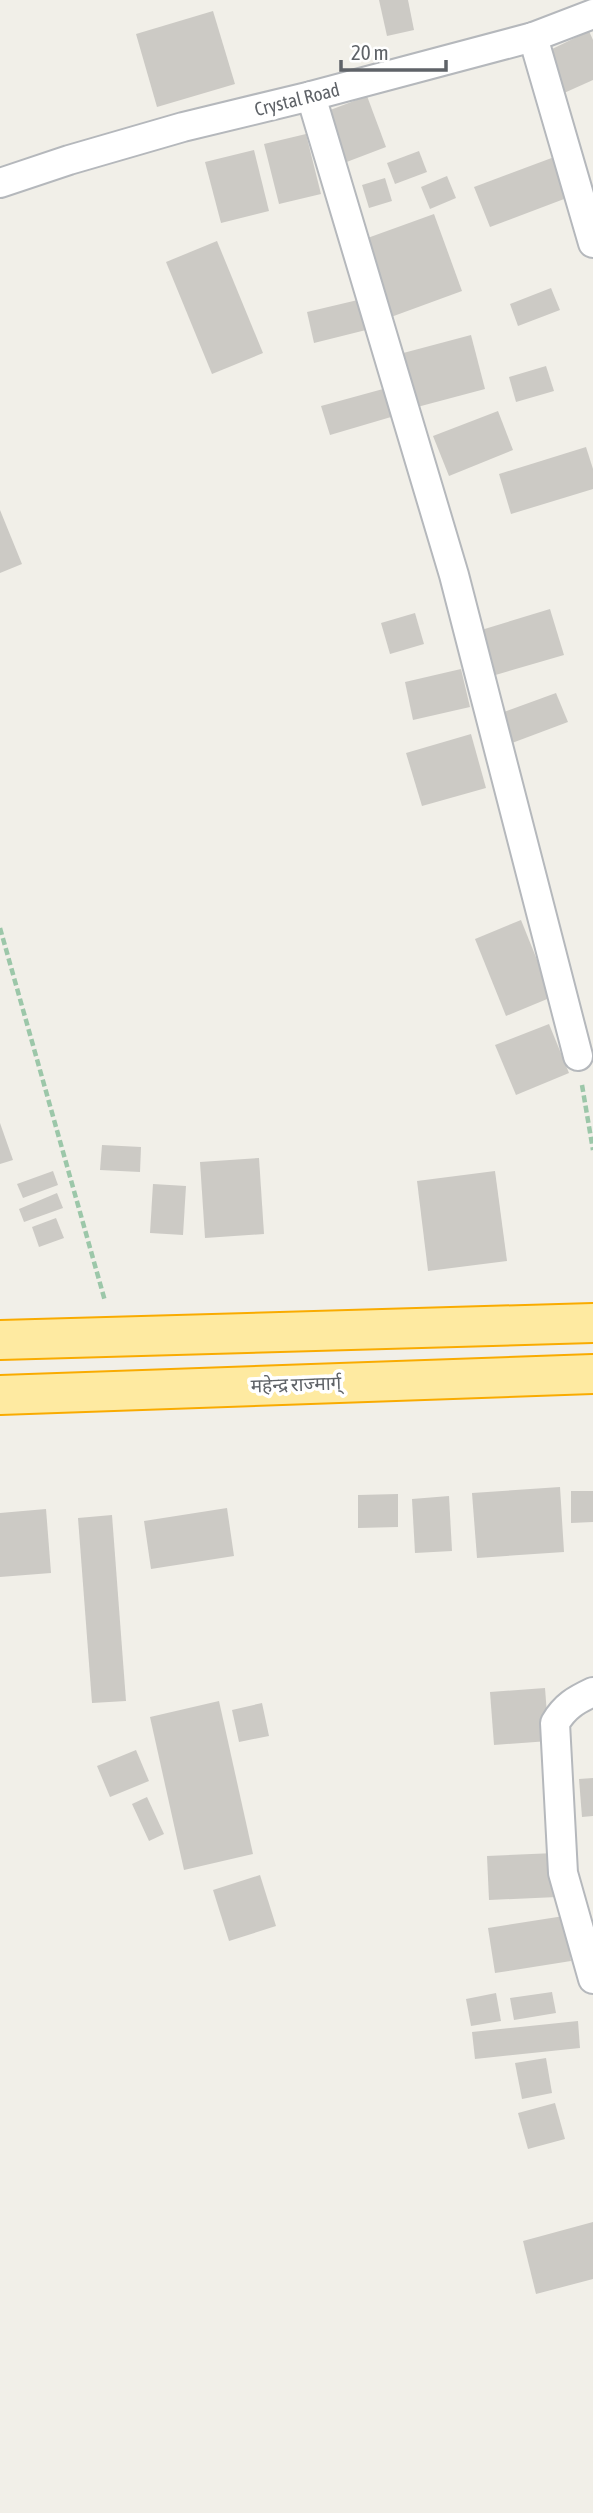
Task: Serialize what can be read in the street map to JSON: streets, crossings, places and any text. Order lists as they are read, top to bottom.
{
  "streets": {
    "highway": ["महेन्द्र राज्मार्ग्"],
    "street": ["Crystal Road"]
  },
  "scale_bar": "20 m"
}
